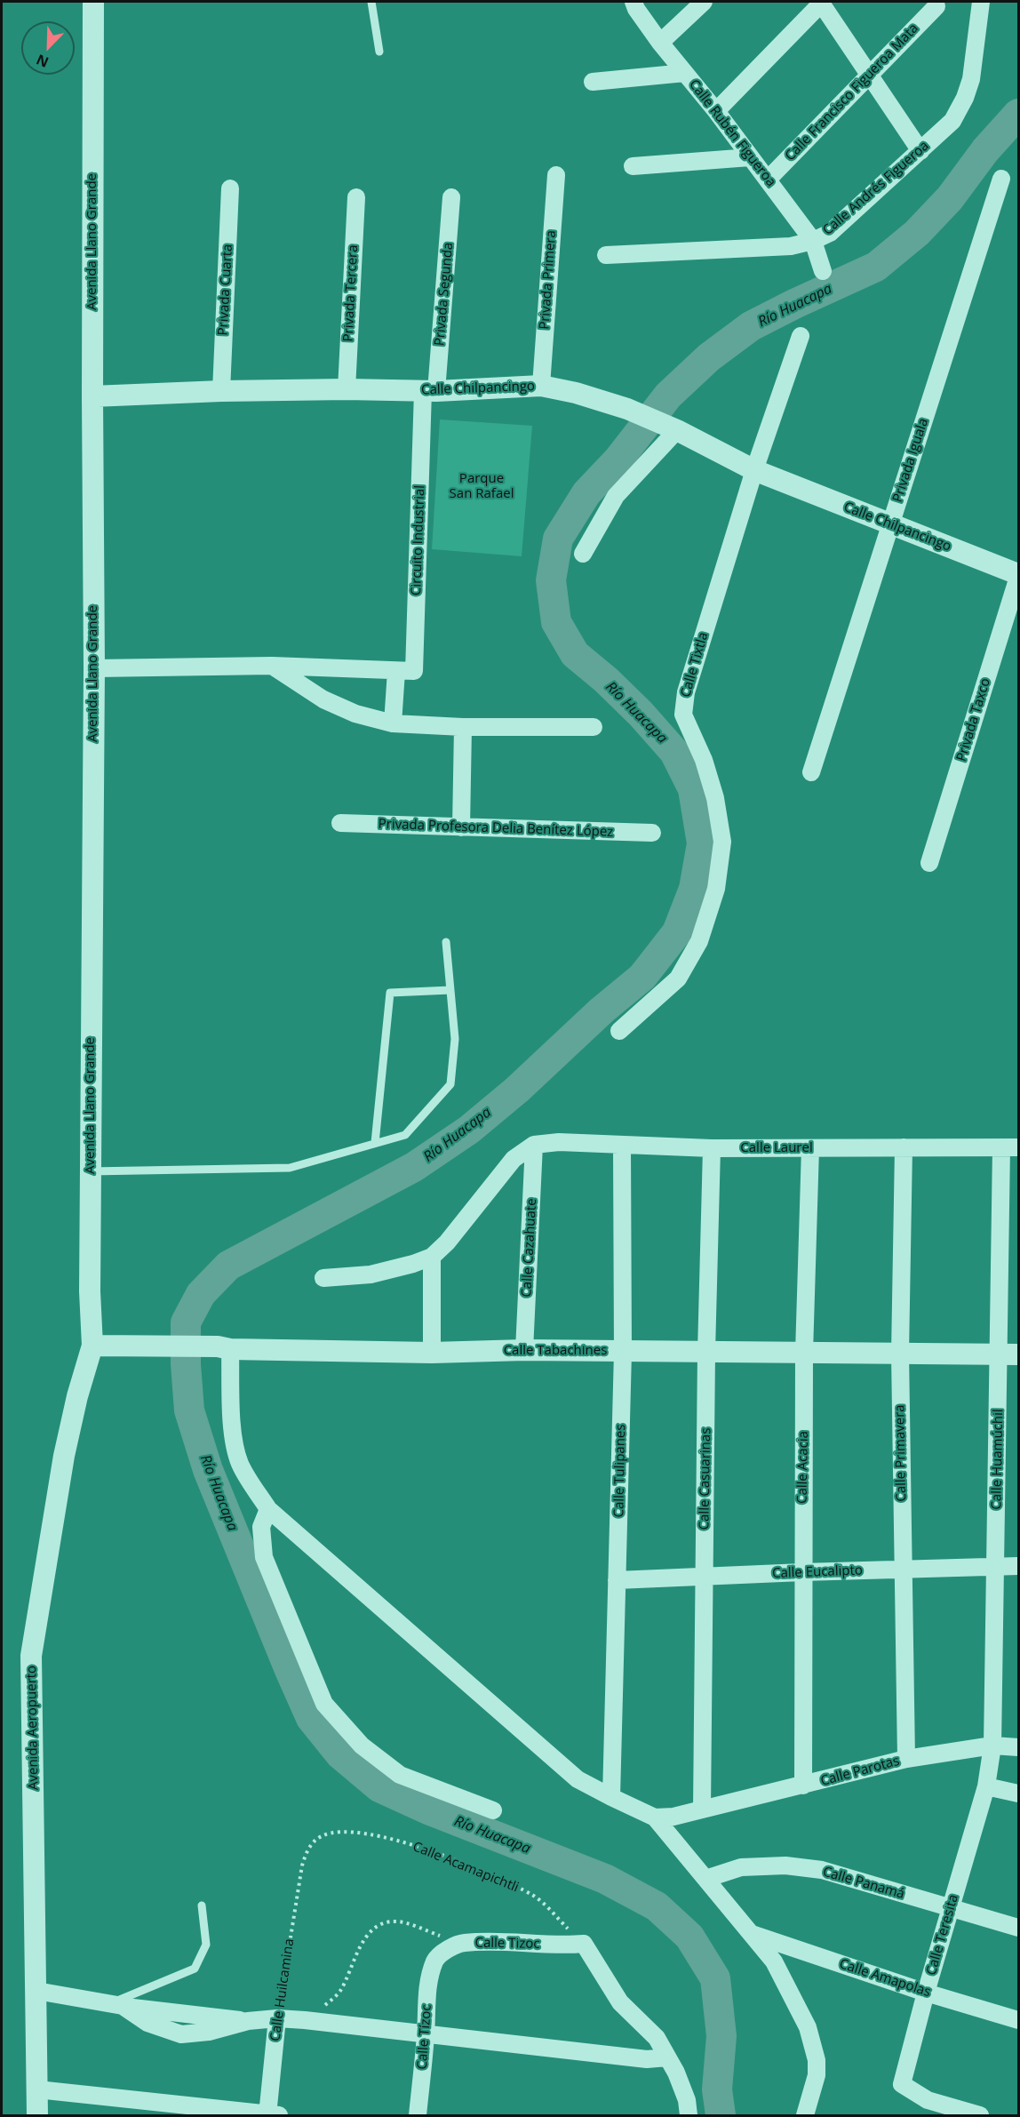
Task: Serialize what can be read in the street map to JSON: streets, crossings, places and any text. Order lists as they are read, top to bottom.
{
  "streets": {
    "street": [
      "Calle Francisco Figueroa Mata",
      "Calle Rubén Figueroa",
      "Calle Andrés Figueroa",
      "Avenida Llano Grande",
      "Privada Primera",
      "Privada Cuarta",
      "Privada Tercera",
      "Privada Segunda",
      "Calle Chilpancingo",
      "Privada Iguala",
      "Circuito Industrial",
      "Calle Tixtla",
      "Privada Taxco",
      "Privada Profesora Delia Benítez López",
      "Calle Laurel",
      "Calle Cazahuate",
      "Calle Tabachines",
      "Calle Primavera",
      "Calle Huamúchil",
      "Calle Acacia",
      "Calle Tulipanes",
      "Calle Casuarinas",
      "Calle Eucalipto",
      "Avenida Aeropuerto",
      "Calle Parotas",
      "Calle Panamá",
      "Calle Teresita",
      "Calle Tizoc",
      "Calle Amapolas",
      "Calle Huilcamina",
      "Calle Tízoc"
    ],
    "path": ["Calle Acamapichtli"]
  },
  "crossings": [
    ["Calle Francisco Figueroa Mata", "Calle Rubén Figueroa"],
    ["Calle Rubén Figueroa", "Calle Andrés Figueroa"],
    ["Avenida Llano Grande", "Calle Chilpancingo"],
    ["Avenida Llano Grande", "Circuito Industrial"],
    ["Avenida Llano Grande", "Calle Tabachines"],
    ["Avenida Llano Grande", "Avenida Aeropuerto"],
    ["Privada Primera", "Calle Chilpancingo"],
    ["Privada Cuarta", "Calle Chilpancingo"],
    ["Privada Tercera", "Calle Chilpancingo"],
    ["Privada Segunda", "Calle Chilpancingo"],
    ["Privada Segunda", "Circuito Industrial"],
    ["Calle Chilpancingo", "Privada Iguala"],
    ["Calle Chilpancingo", "Circuito Industrial"],
    ["Calle Chilpancingo", "Calle Tixtla"],
    ["Calle Chilpancingo", "Privada Taxco"],
    ["Calle Laurel", "Calle Cazahuate"],
    ["Calle Laurel", "Calle Primavera"],
    ["Calle Laurel", "Calle Huamúchil"],
    ["Calle Laurel", "Calle Acacia"],
    ["Calle Laurel", "Calle Tulipanes"],
    ["Calle Laurel", "Calle Casuarinas"],
    ["Calle Cazahuate", "Calle Tabachines"],
    ["Calle Tabachines", "Calle Primavera"],
    ["Calle Tabachines", "Calle Huamúchil"],
    ["Calle Tabachines", "Calle Acacia"],
    ["Calle Tabachines", "Calle Tulipanes"],
    ["Calle Tabachines", "Calle Casuarinas"],
    ["Calle Tabachines", "Avenida Aeropuerto"],
    ["Calle Primavera", "Calle Eucalipto"],
    ["Calle Primavera", "Calle Parotas"],
    ["Calle Huamúchil", "Calle Eucalipto"],
    ["Calle Huamúchil", "Calle Parotas"],
    ["Calle Acacia", "Calle Eucalipto"],
    ["Calle Acacia", "Calle Parotas"],
    ["Calle Tulipanes", "Calle Eucalipto"],
    ["Calle Casuarinas", "Calle Eucalipto"],
    ["Calle Casuarinas", "Calle Parotas"],
    ["Calle Acamapichtli", "Calle Tizoc"],
    ["Calle Acamapichtli", "Calle Huilcamina"],
    ["Calle Panamá", "Calle Teresita"],
    ["Calle Teresita", "Calle Amapolas"],
    ["Calle Tizoc", "Calle Tízoc"]
  ],
  "water": ["Río Huacapa"],
  "parks": ["Parque San Rafael"],
  "north": "bottom left"
}
